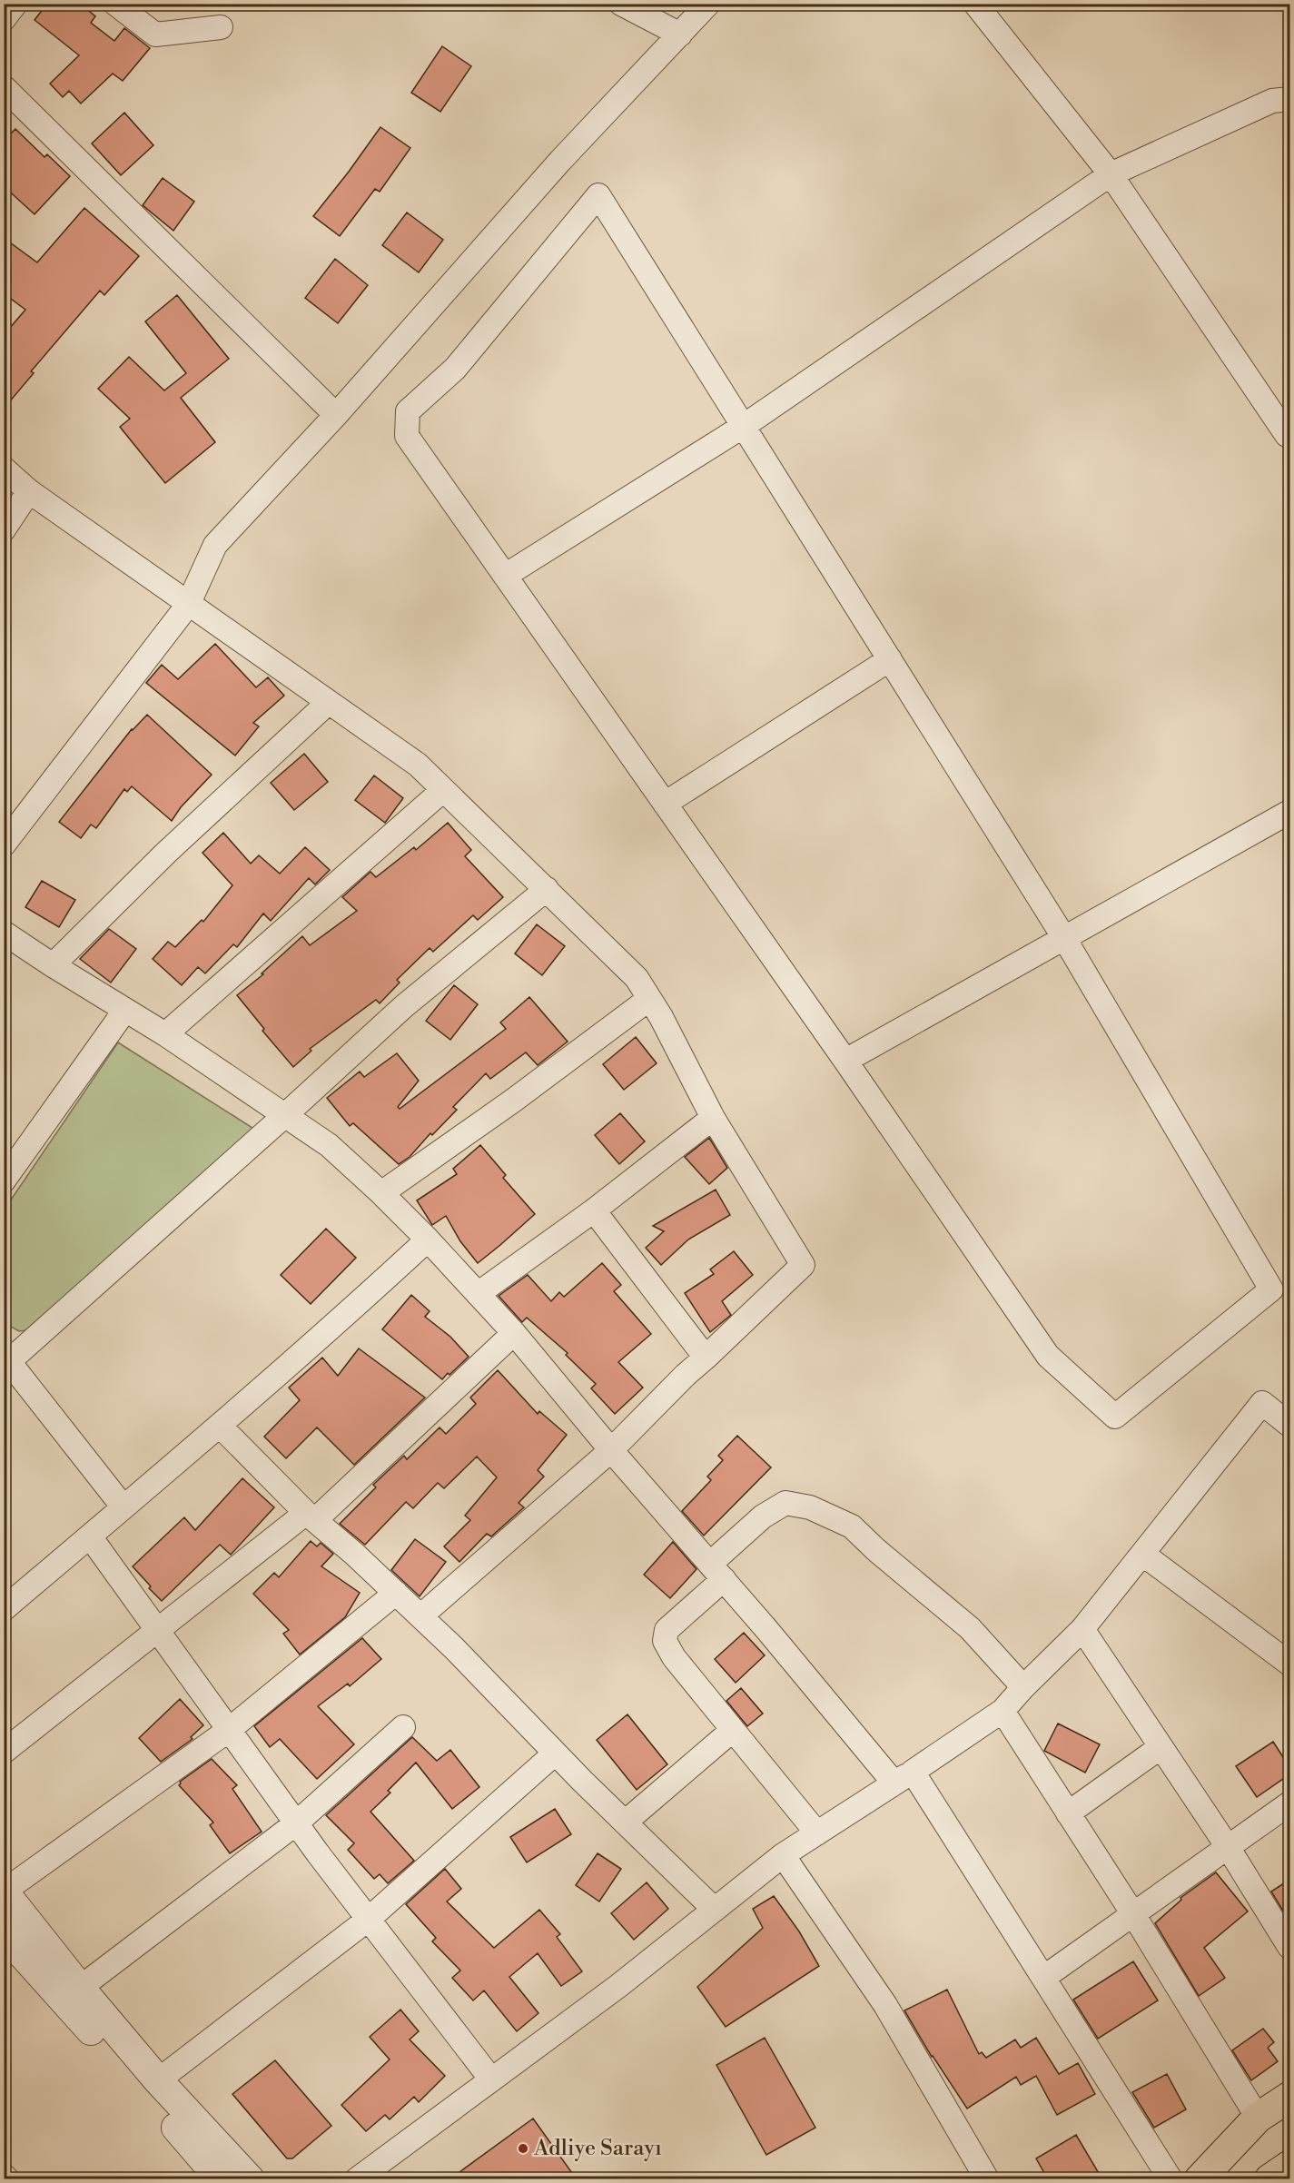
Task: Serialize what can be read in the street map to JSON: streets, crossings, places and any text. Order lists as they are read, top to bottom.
{
  "places": ["Adliye Sarayı"]
}
